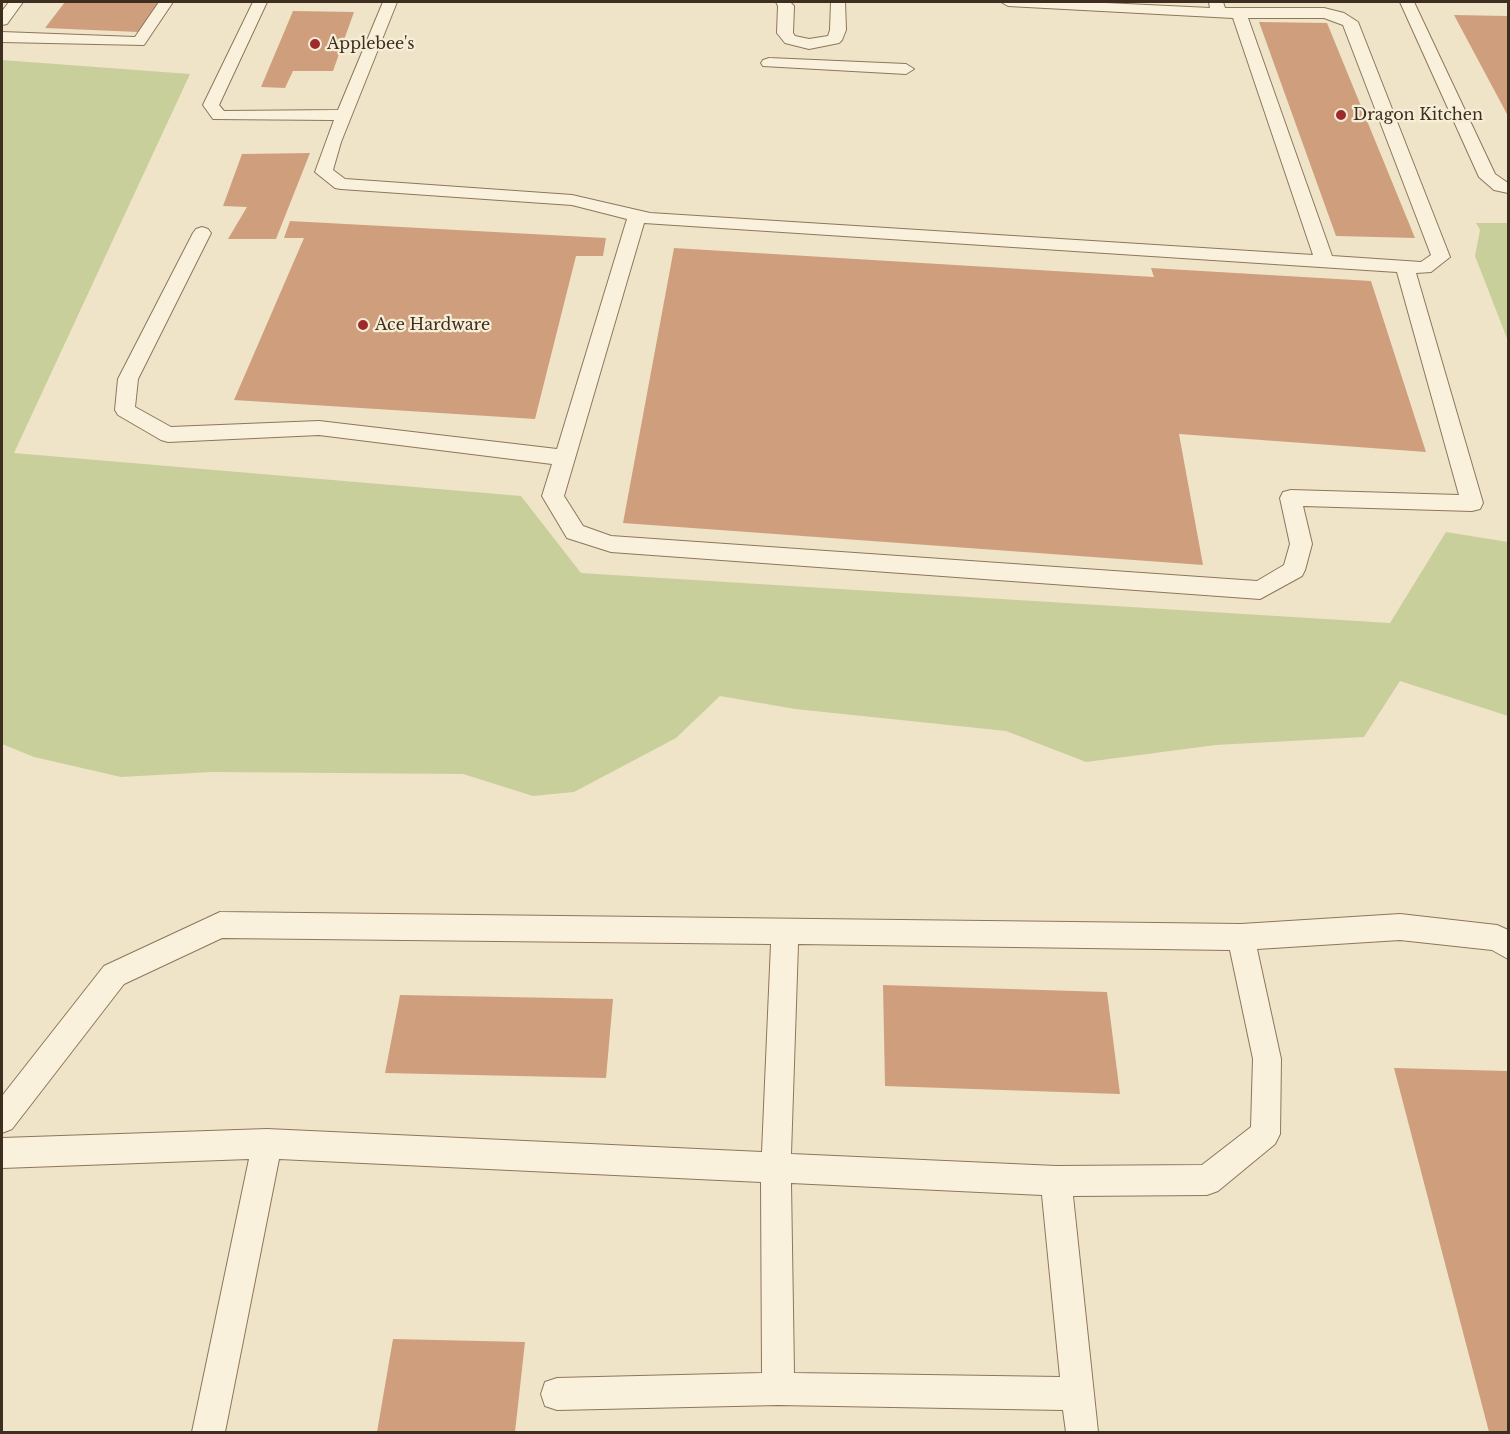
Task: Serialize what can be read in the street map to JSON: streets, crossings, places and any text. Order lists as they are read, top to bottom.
{
  "places": ["Applebee's", "Dragon Kitchen", "Ace Hardware"]
}
